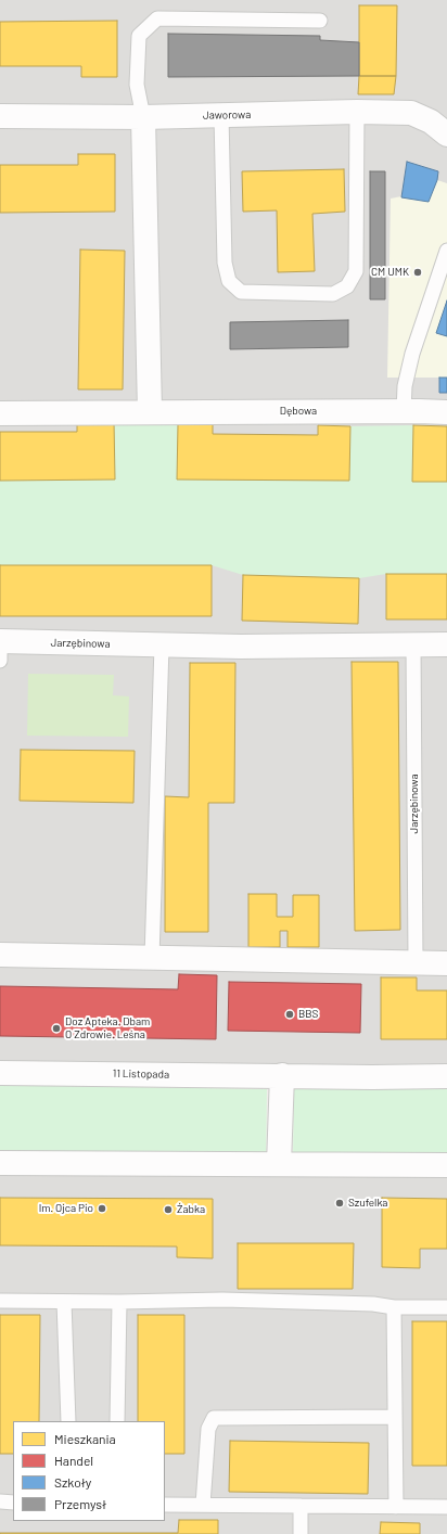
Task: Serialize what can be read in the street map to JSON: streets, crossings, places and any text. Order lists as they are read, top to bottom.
{
  "streets": {
    "street": [
      "Jaworowa",
      "Dębowa",
      "Jarzębinowa",
      "11 Listopada"
    ]
  },
  "places": [
    "CM UMK",
    "BBS",
    "Doz Apteka. Dbam O Zdrowie. Leśna",
    "Szufelka",
    "Im. Ojca Pio",
    "Żabka"
  ],
  "legend": [
    "Mieszkania",
    "Handel",
    "Szkoły",
    "Przemysł"
  ]
}
